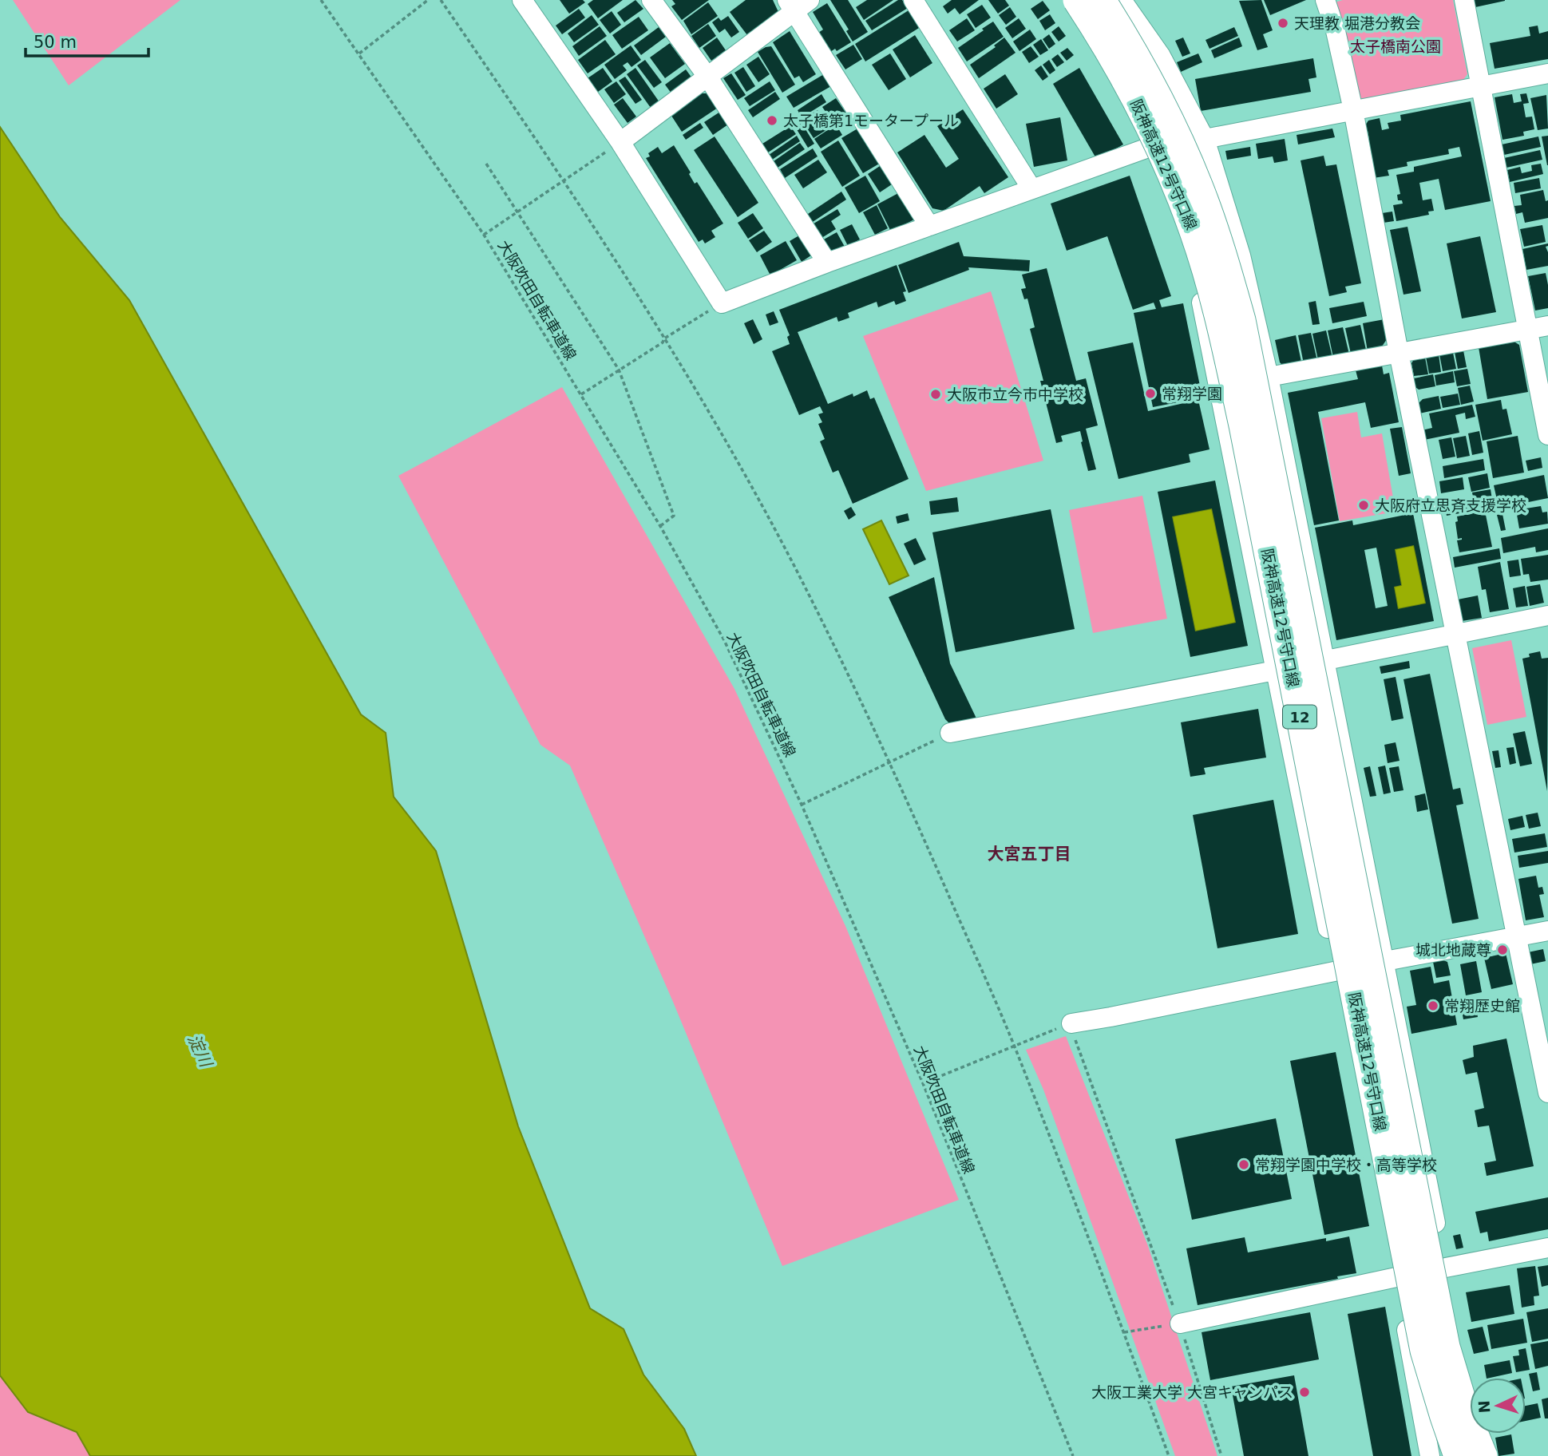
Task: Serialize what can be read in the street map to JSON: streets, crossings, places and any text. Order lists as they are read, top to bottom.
{
  "streets": {
    "highway": ["阪神高速12号守口線", "12"],
    "path": ["大阪吹田自転車道線"]
  },
  "districts": ["大宮五丁目"],
  "water": ["淀川"],
  "parks": ["太子橋南公園"],
  "places": [
    "天理教 堀港分教会",
    "太子橋第1モータープール",
    "常翔学園",
    "大阪市立今市中学校",
    "大阪府立思斉支援学校",
    "城北地蔵尊",
    "常翔歴史館",
    "常翔学園中学校・高等学校",
    "大阪工業大学 大宮キャンパス"
  ],
  "scale_bar": "50 m",
  "north": "left"
}
